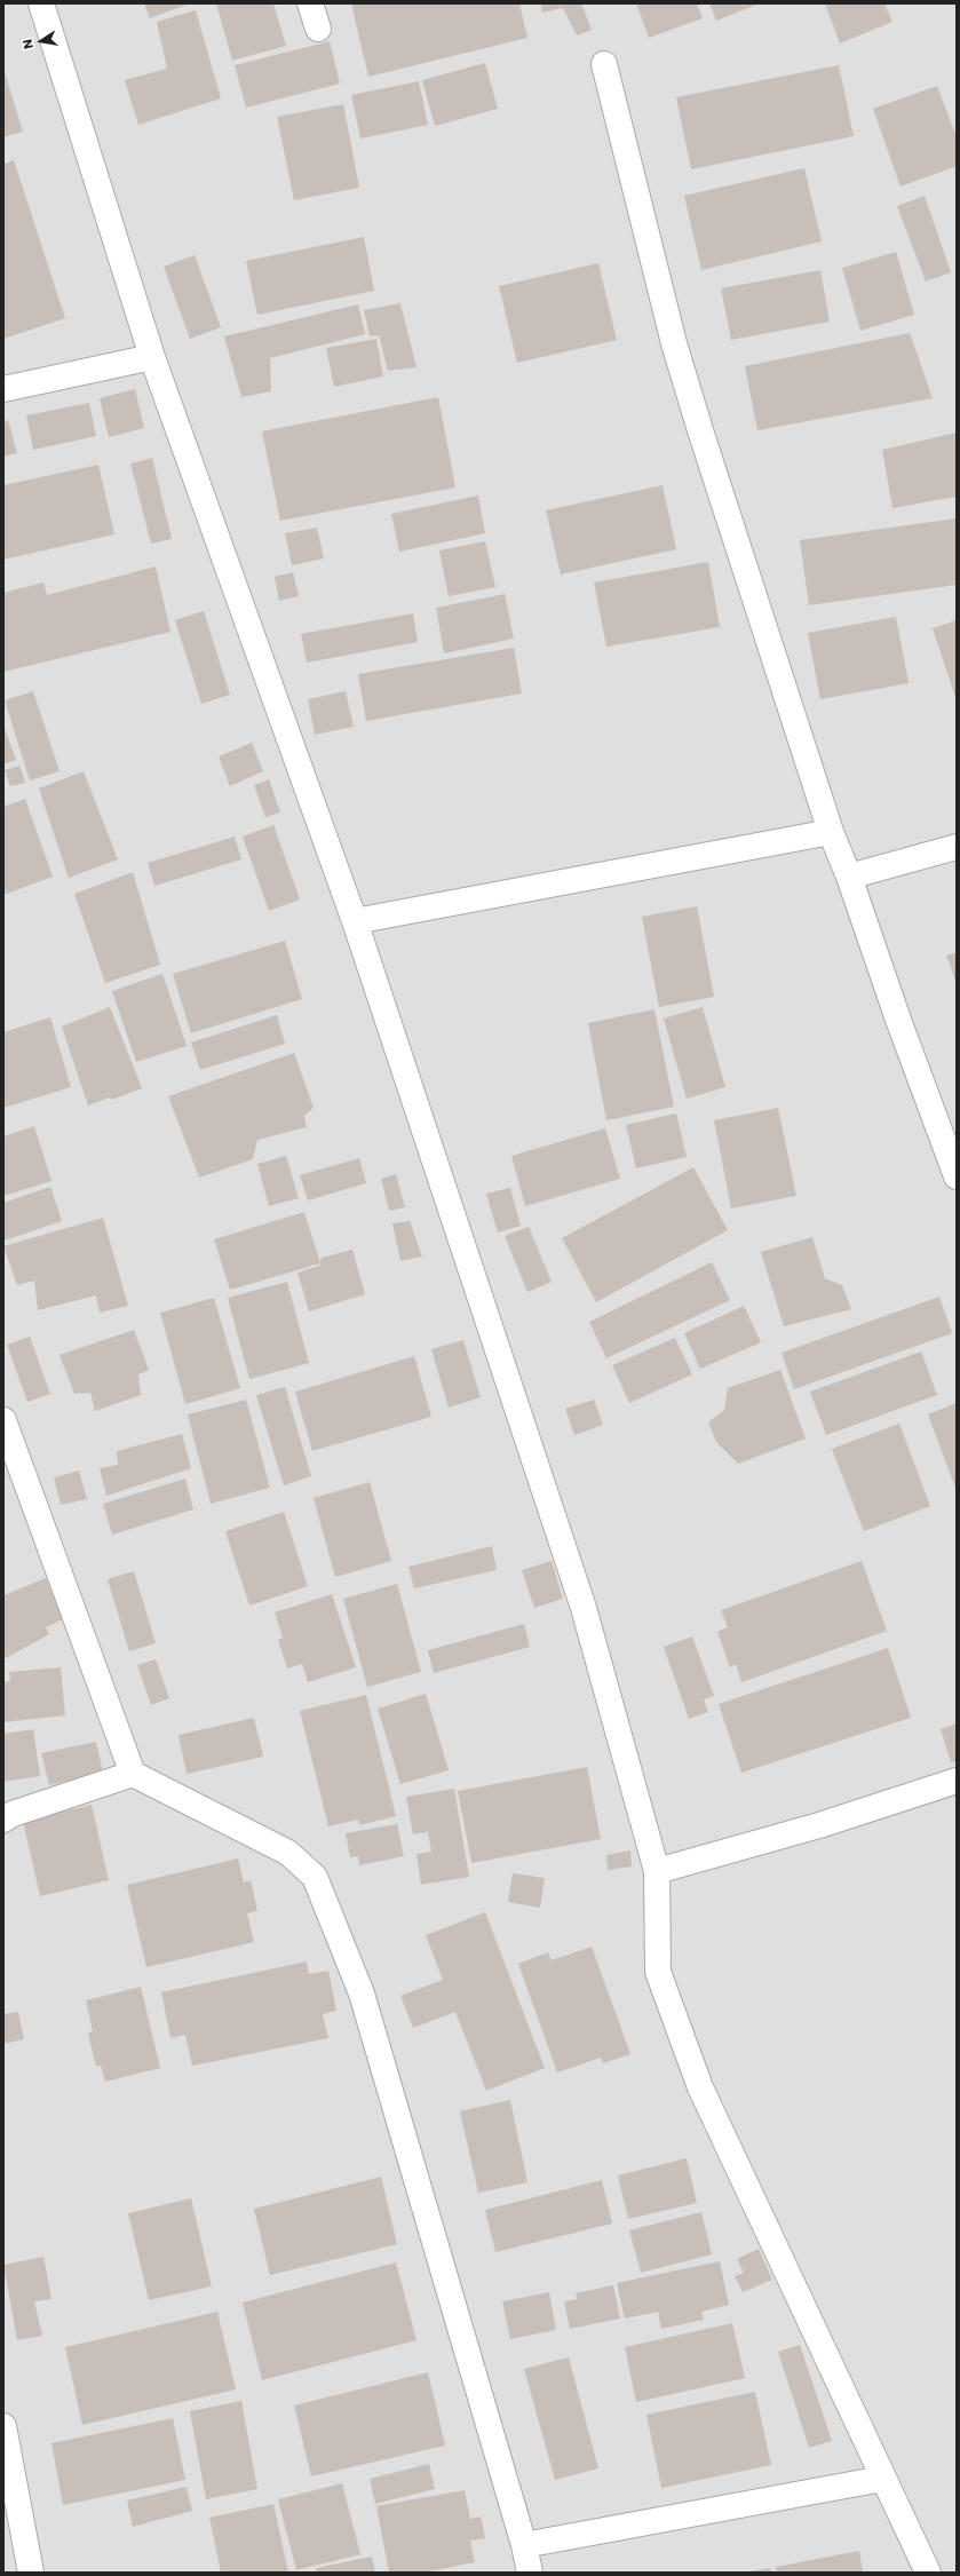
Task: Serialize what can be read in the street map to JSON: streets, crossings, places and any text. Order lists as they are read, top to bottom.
{
  "north": "left"
}
